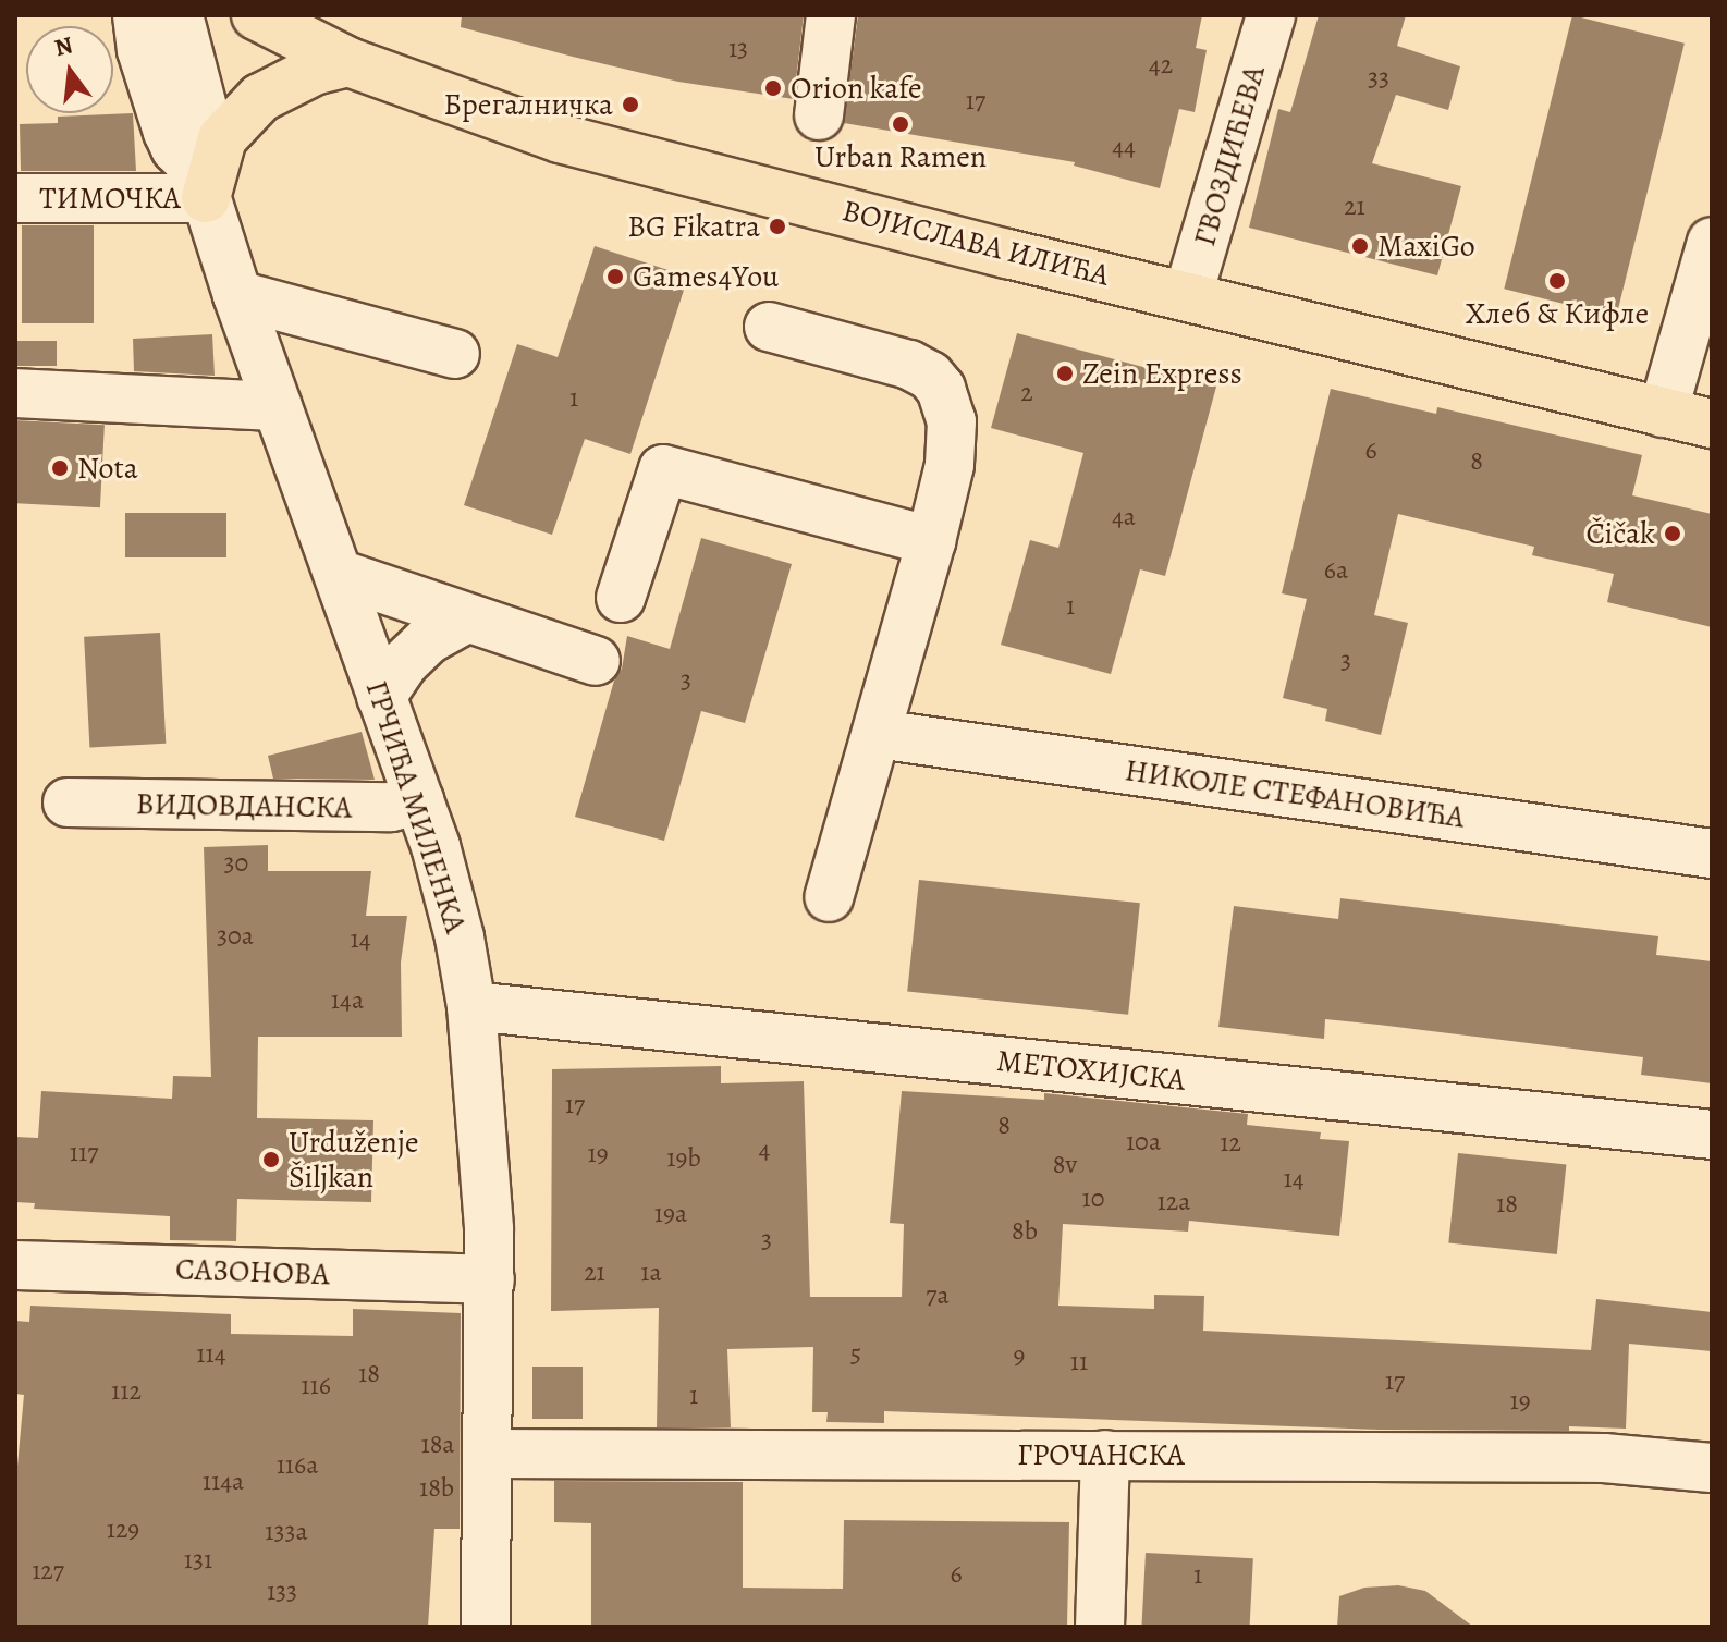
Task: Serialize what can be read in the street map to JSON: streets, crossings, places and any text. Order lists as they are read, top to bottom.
{
  "streets": {
    "main road": ["ВОЈИСЛАВА ИЛИЋА"],
    "street": [
      "ГВОЗДИЋЕВА",
      "ТИМОЧКА",
      "НИКОЛЕ СТЕФАНОВИЋА",
      "ВИДОВДАНСКА",
      "ГРЧИЋА МИЛЕНКА",
      "МЕТОХИЈСКА",
      "САЗОНОВА",
      "ГРОЧАНСКА"
    ]
  },
  "crossings": [
    ["ГВОЗДИЋЕВА", "ВОЈИСЛАВА ИЛИЋА"],
    ["ТИМОЧКА", "ГРЧИЋА МИЛЕНКА"],
    ["ВИДОВДАНСКА", "ГРЧИЋА МИЛЕНКА"],
    ["ГРЧИЋА МИЛЕНКА", "МЕТОХИЈСКА"],
    ["ГРЧИЋА МИЛЕНКА", "САЗОНОВА"],
    ["ГРЧИЋА МИЛЕНКА", "ГРОЧАНСКА"]
  ],
  "places": [
    "Orion kafe",
    "Брегалничка",
    "Urban Ramen",
    "BG Fikatra",
    "MaxiGo",
    "Games4You",
    "Хлеб & Кифле",
    "Zein Express",
    "Nota",
    "Čičak",
    "Urduženje Šiljkan"
  ],
  "house_numbers": [
    "13",
    "42",
    "33",
    "17",
    "44",
    "21",
    "2",
    "1",
    "6",
    "8",
    "4a",
    "6a",
    "1",
    "3",
    "3",
    "30",
    "30a",
    "14",
    "14a",
    "17",
    "8",
    "10a",
    "12",
    "4",
    "117",
    "19",
    "19b",
    "8v",
    "14",
    "10",
    "12a",
    "18",
    "19a",
    "8b",
    "3",
    "21",
    "1a",
    "7a",
    "114",
    "5",
    "9",
    "11",
    "18",
    "17",
    "116",
    "112",
    "1",
    "19",
    "18a",
    "116a",
    "114a",
    "18b",
    "129",
    "133a",
    "131",
    "127",
    "6",
    "1",
    "133"
  ],
  "north": "top"
}
